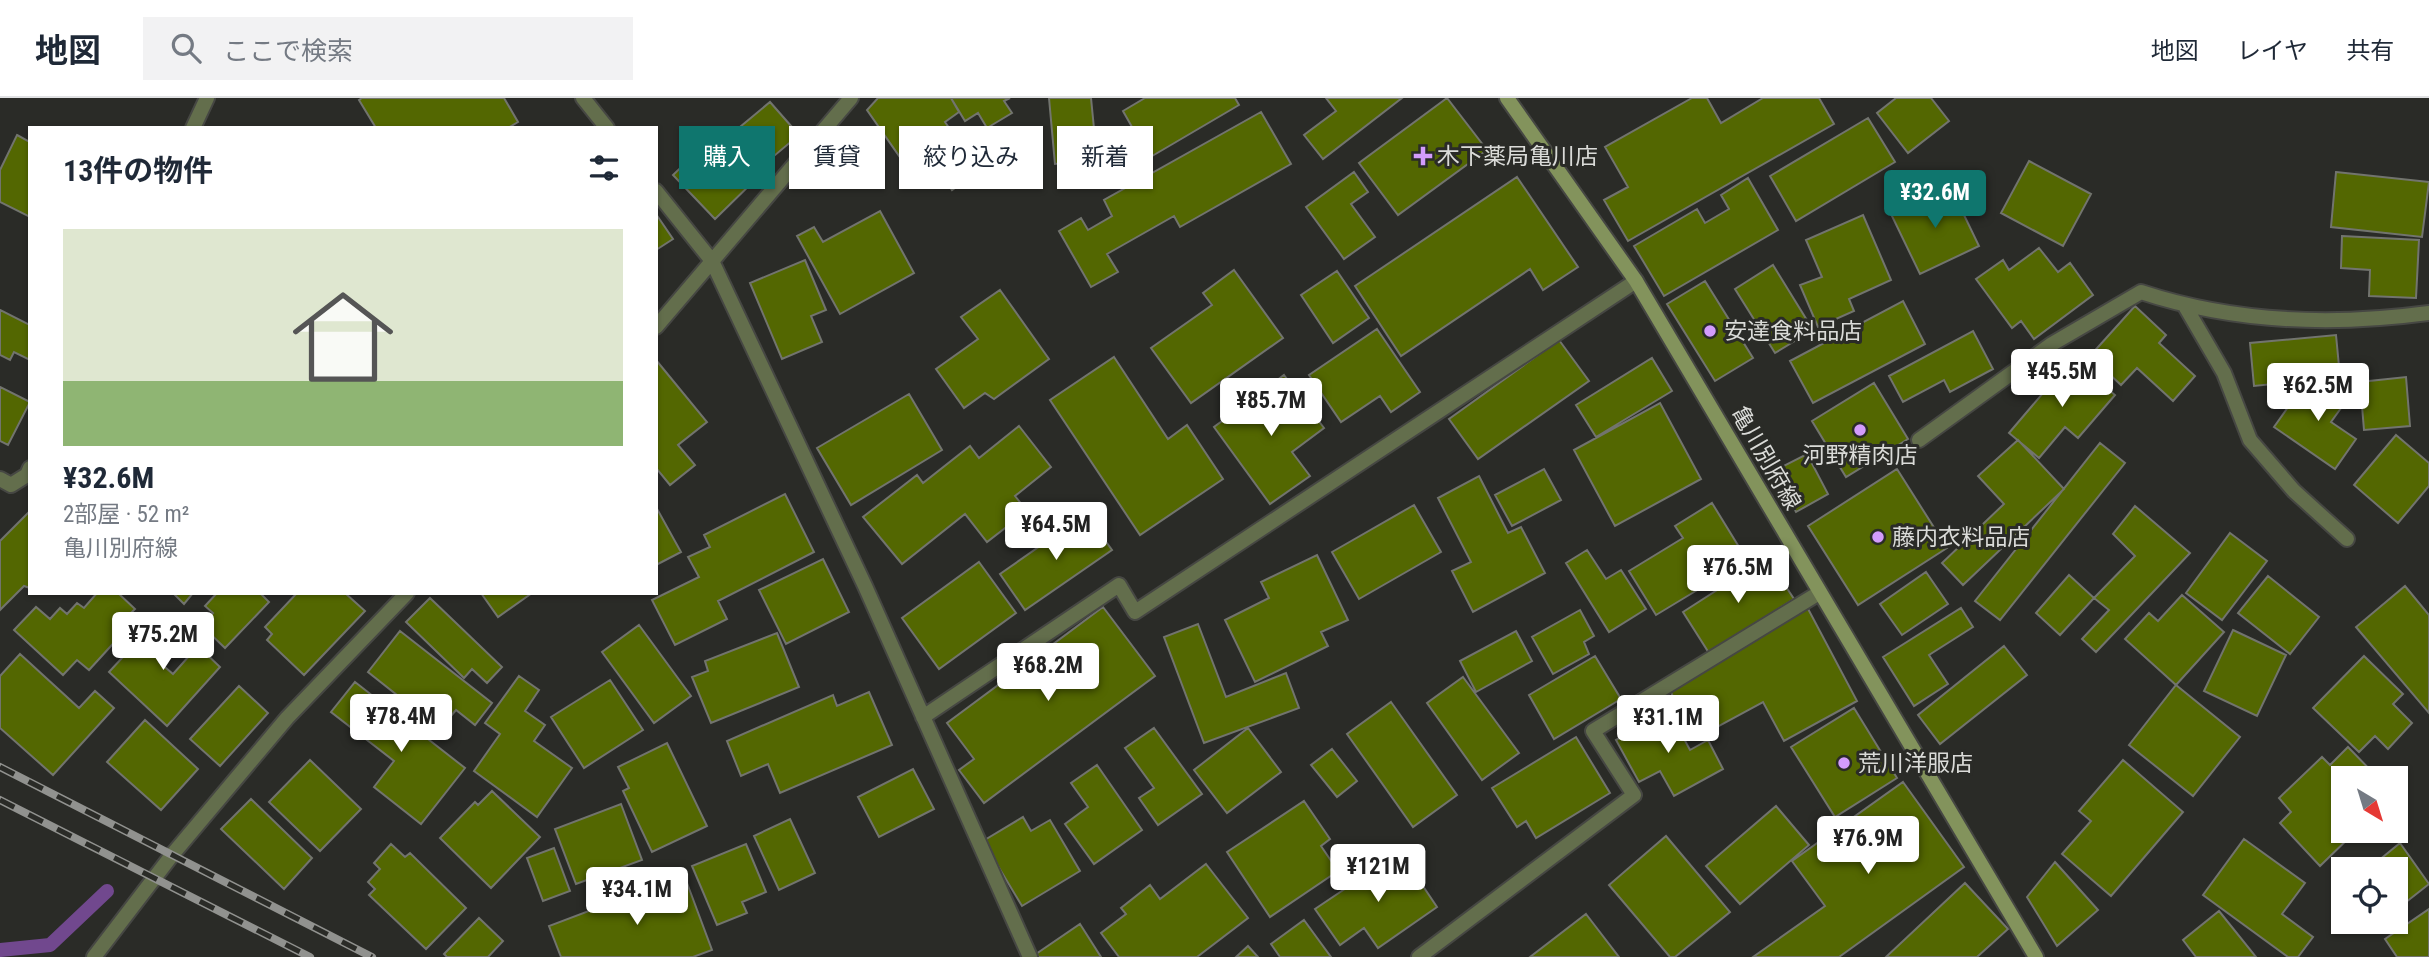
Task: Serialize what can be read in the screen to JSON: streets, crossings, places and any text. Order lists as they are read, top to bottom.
{
  "streets": {
    "main road": ["亀川別府線"]
  },
  "places": {
    "health": ["木下薬局亀川店"],
    "other": [
      "安達食料品店",
      "河野精肉店",
      "藤内衣料品店",
      "荒川洋服店"
    ]
  },
  "north": "bottom right",
  "page": {
    "header": "地図",
    "search": "ここで検索",
    "nav": ["地図", "レイヤ", "共有"],
    "chip": [
      "購入",
      "賃貸",
      "絞り込み",
      "新着"
    ],
    "heading": "13件の物件",
    "price": [
      "¥32.6M",
      "¥45.5M",
      "¥62.5M",
      "¥85.7M",
      "¥64.5M",
      "¥76.5M",
      "¥75.2M",
      "¥68.2M",
      "¥78.4M",
      "¥31.1M",
      "¥76.9M",
      "¥121M",
      "¥34.1M"
    ],
    "list": [
      {
        "name": "¥32.6M",
        "note": "2部屋 · 52 m² · 亀川別府線"
      }
    ]
  }
}
